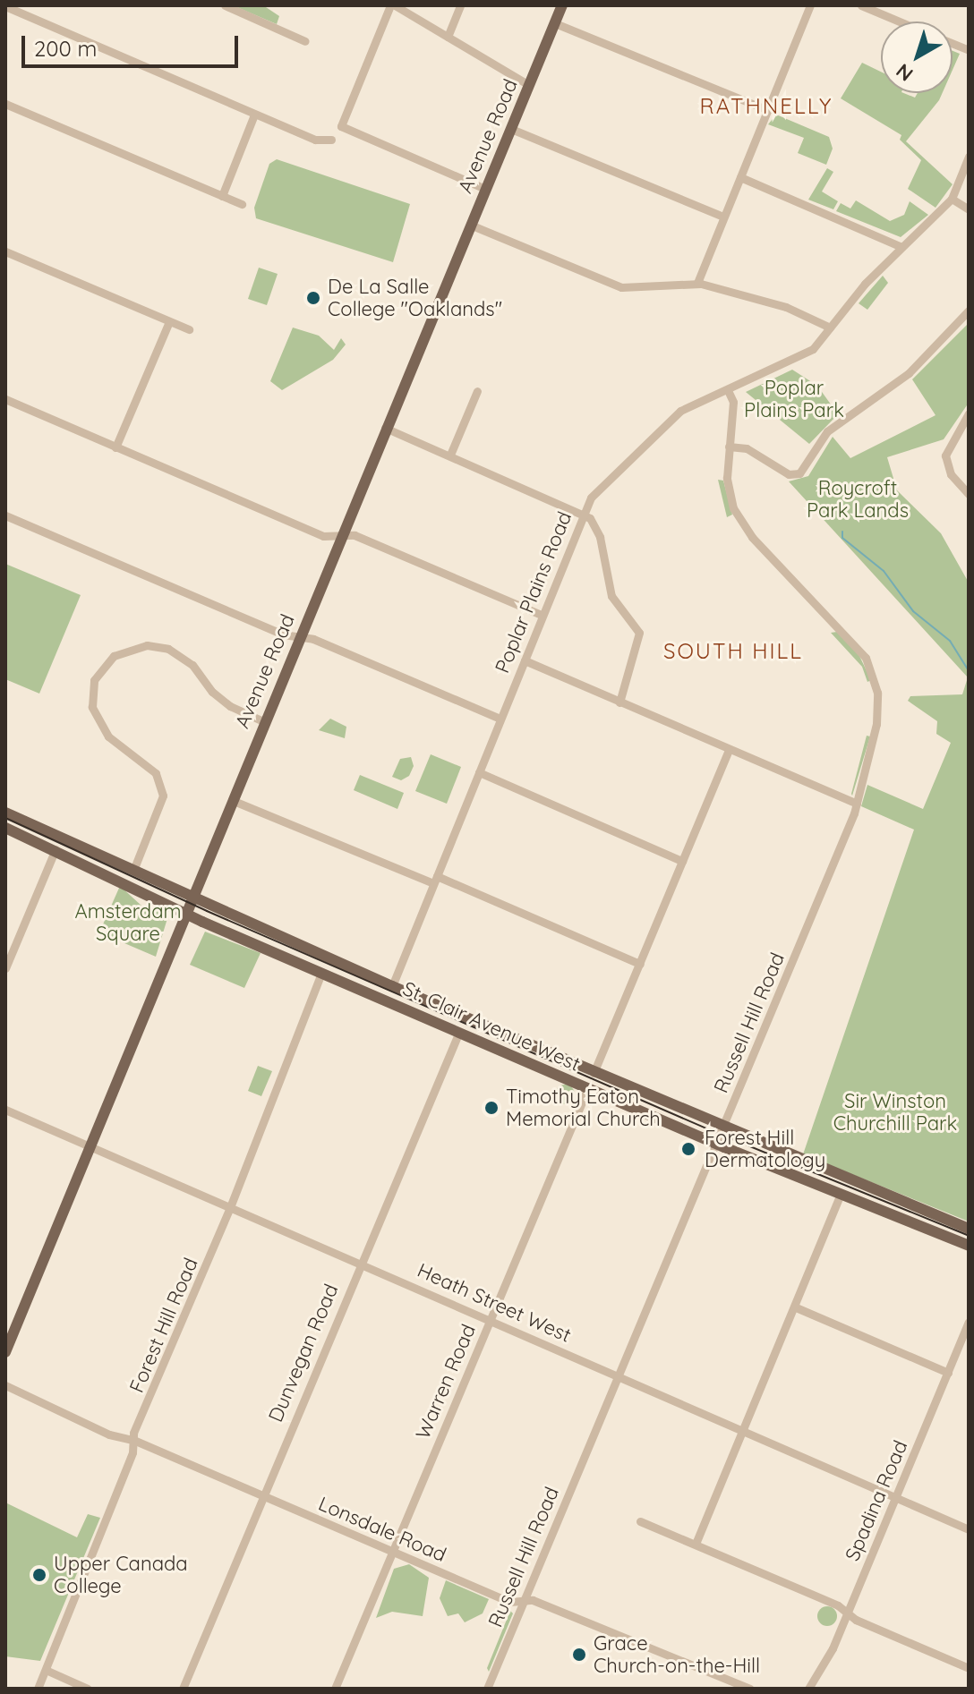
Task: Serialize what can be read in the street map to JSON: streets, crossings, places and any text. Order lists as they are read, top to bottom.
{
  "streets": {
    "main road": ["Avenue Road", "St. Clair Avenue West"],
    "street": [
      "Poplar Plains Road",
      "Russell Hill Road",
      "Heath Street West",
      "Forest Hill Road",
      "Dunvegan Road",
      "Warren Road",
      "Spadina Road",
      "Lonsdale Road"
    ]
  },
  "crossings": [
    ["Avenue Road", "St. Clair Avenue West"],
    ["Avenue Road", "Heath Street West"],
    ["Poplar Plains Road", "Russell Hill Road"],
    ["Poplar Plains Road", "St. Clair Avenue West"],
    ["Russell Hill Road", "St. Clair Avenue West"],
    ["Russell Hill Road", "Heath Street West"],
    ["Russell Hill Road", "Lonsdale Road"],
    ["St. Clair Avenue West", "Forest Hill Road"],
    ["St. Clair Avenue West", "Dunvegan Road"],
    ["St. Clair Avenue West", "Warren Road"],
    ["Heath Street West", "Forest Hill Road"],
    ["Heath Street West", "Dunvegan Road"],
    ["Heath Street West", "Warren Road"],
    ["Heath Street West", "Spadina Road"],
    ["Forest Hill Road", "Lonsdale Road"],
    ["Dunvegan Road", "Lonsdale Road"],
    ["Warren Road", "Lonsdale Road"]
  ],
  "districts": ["RATHNELLY", "SOUTH HILL"],
  "parks": [
    "Poplar Plains Park",
    "Roycroft Park Lands",
    "Amsterdam Square",
    "Sir Winston Churchill Park"
  ],
  "places": [
    "De La Salle College \"Oaklands\"",
    "Timothy Eaton Memorial Church",
    "Forest Hill Dermatology",
    "Upper Canada College",
    "Grace Church-on-the-Hill"
  ],
  "scale_bar": "200 m",
  "north": "bottom left"
}
